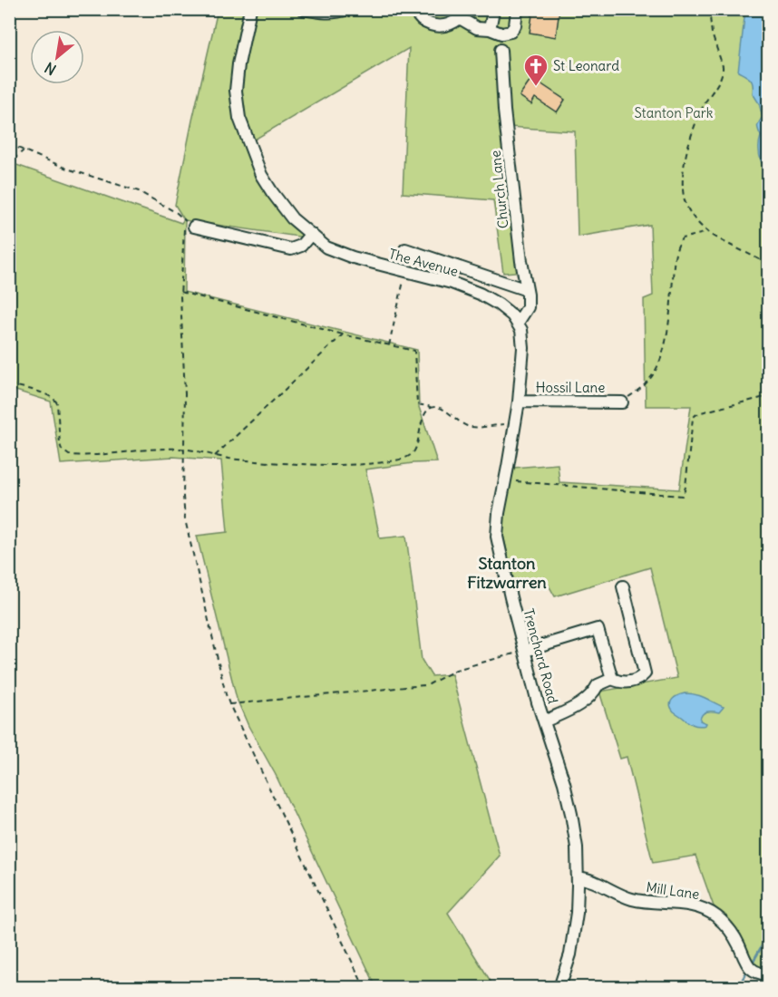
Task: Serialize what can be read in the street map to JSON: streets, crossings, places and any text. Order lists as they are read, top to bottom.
{
  "streets": {
    "street": [
      "Church Lane",
      "The Avenue",
      "Hossil Lane",
      "Trenchard Road",
      "Mill Lane"
    ]
  },
  "crossings": [
    ["Church Lane", "The Avenue"],
    ["Church Lane", "Trenchard Road"],
    ["The Avenue", "Trenchard Road"],
    ["Hossil Lane", "Trenchard Road"],
    ["Trenchard Road", "Mill Lane"]
  ],
  "districts": ["Stanton Fitzwarren"],
  "parks": ["Stanton Park"],
  "places": {
    "church": ["St Leonard"]
  },
  "north": "bottom left"
}
